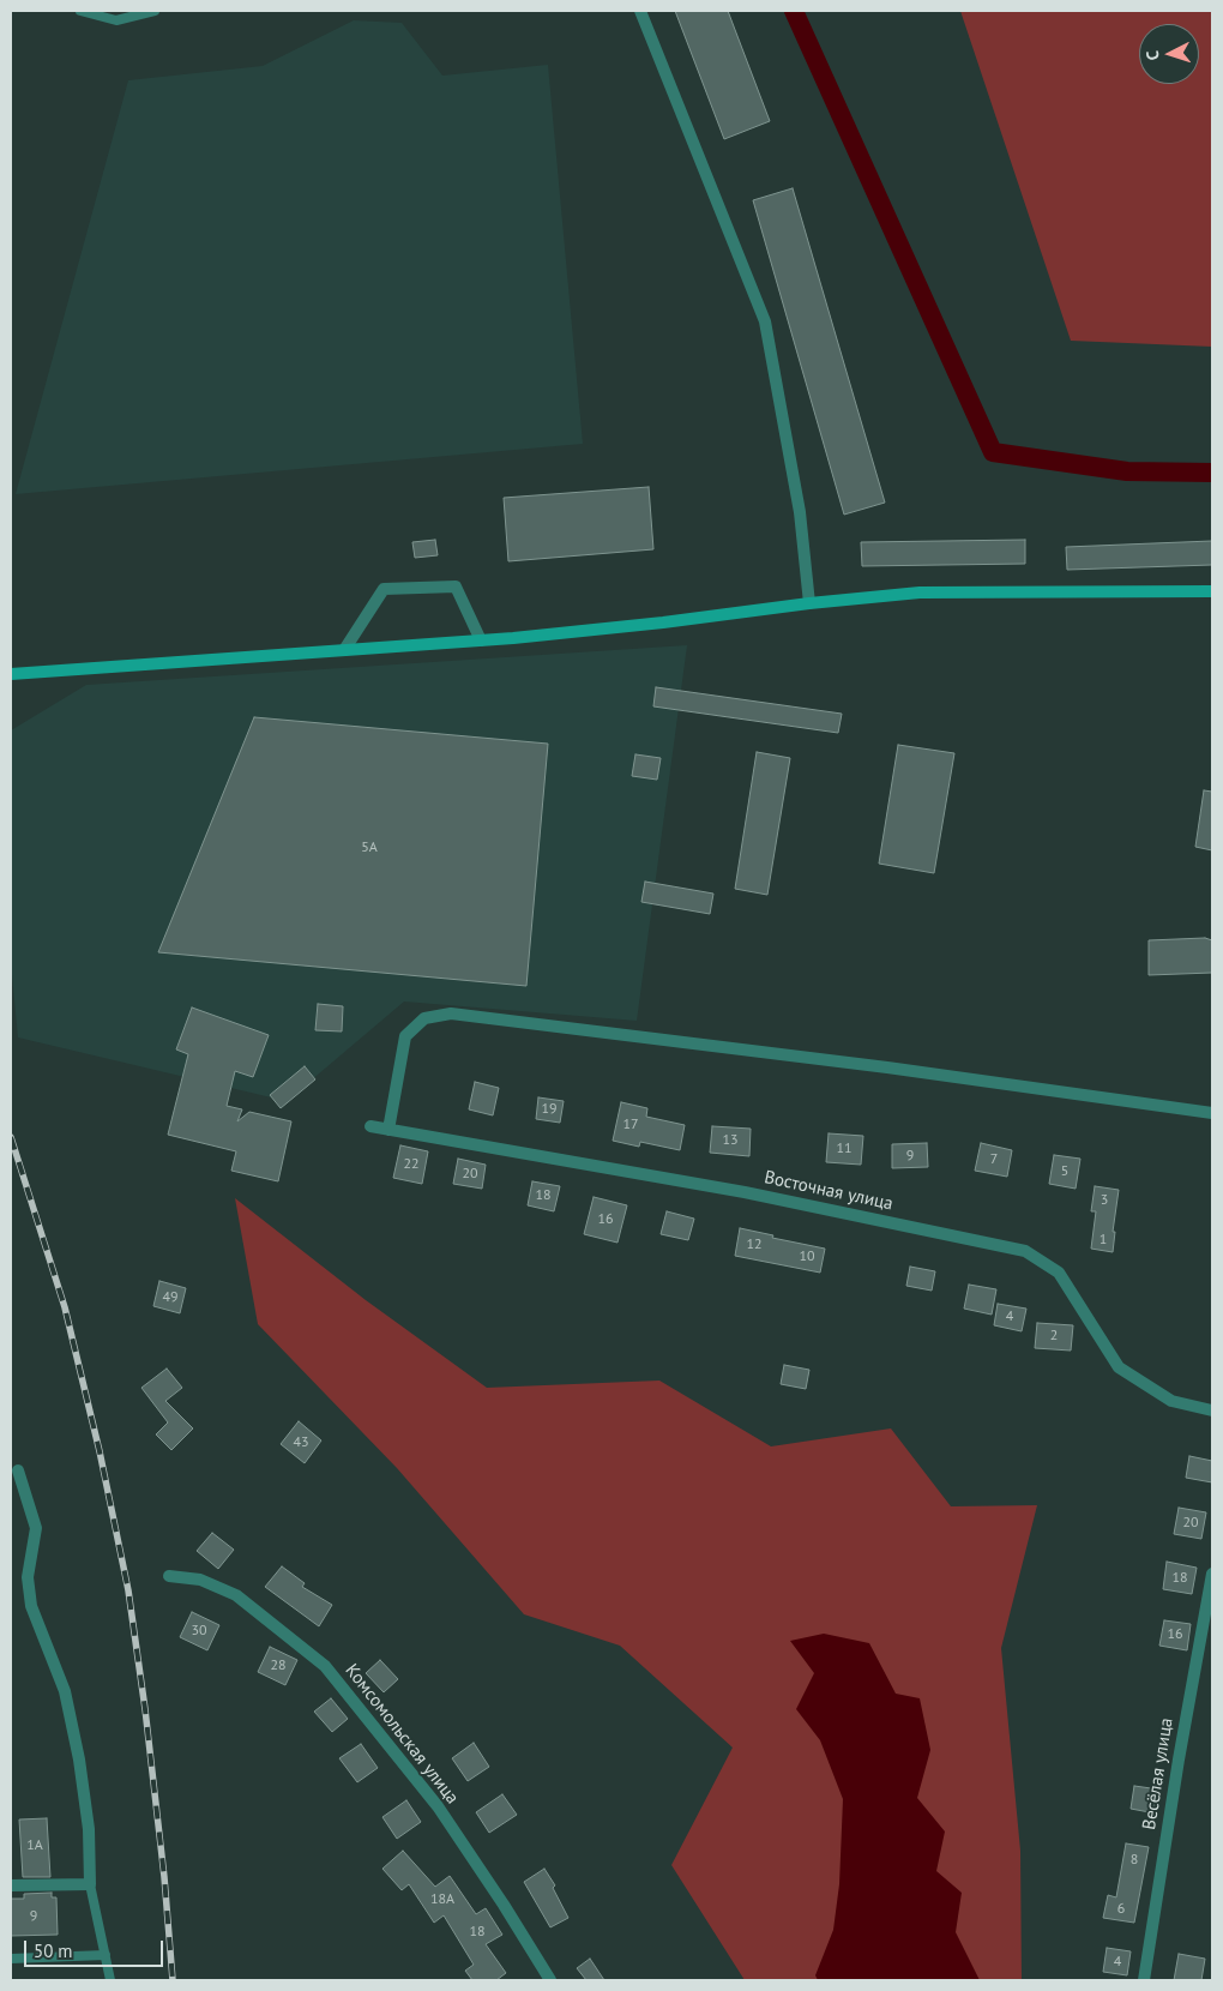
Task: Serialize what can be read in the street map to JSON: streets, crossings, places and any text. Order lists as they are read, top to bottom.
{
  "streets": {
    "street": ["Восточная улица", "Комсомольская улица", "Весёлая улица"]
  },
  "house_numbers": [
    "5А",
    "19",
    "17",
    "13",
    "11",
    "9",
    "7",
    "22",
    "5",
    "20",
    "18",
    "3",
    "16",
    "1",
    "12",
    "10",
    "49",
    "4",
    "2",
    "43",
    "20",
    "18",
    "30",
    "16",
    "28",
    "1А",
    "8",
    "18А",
    "6",
    "9",
    "18",
    "4"
  ],
  "scale_bar": "50 m",
  "north": "left"
}
